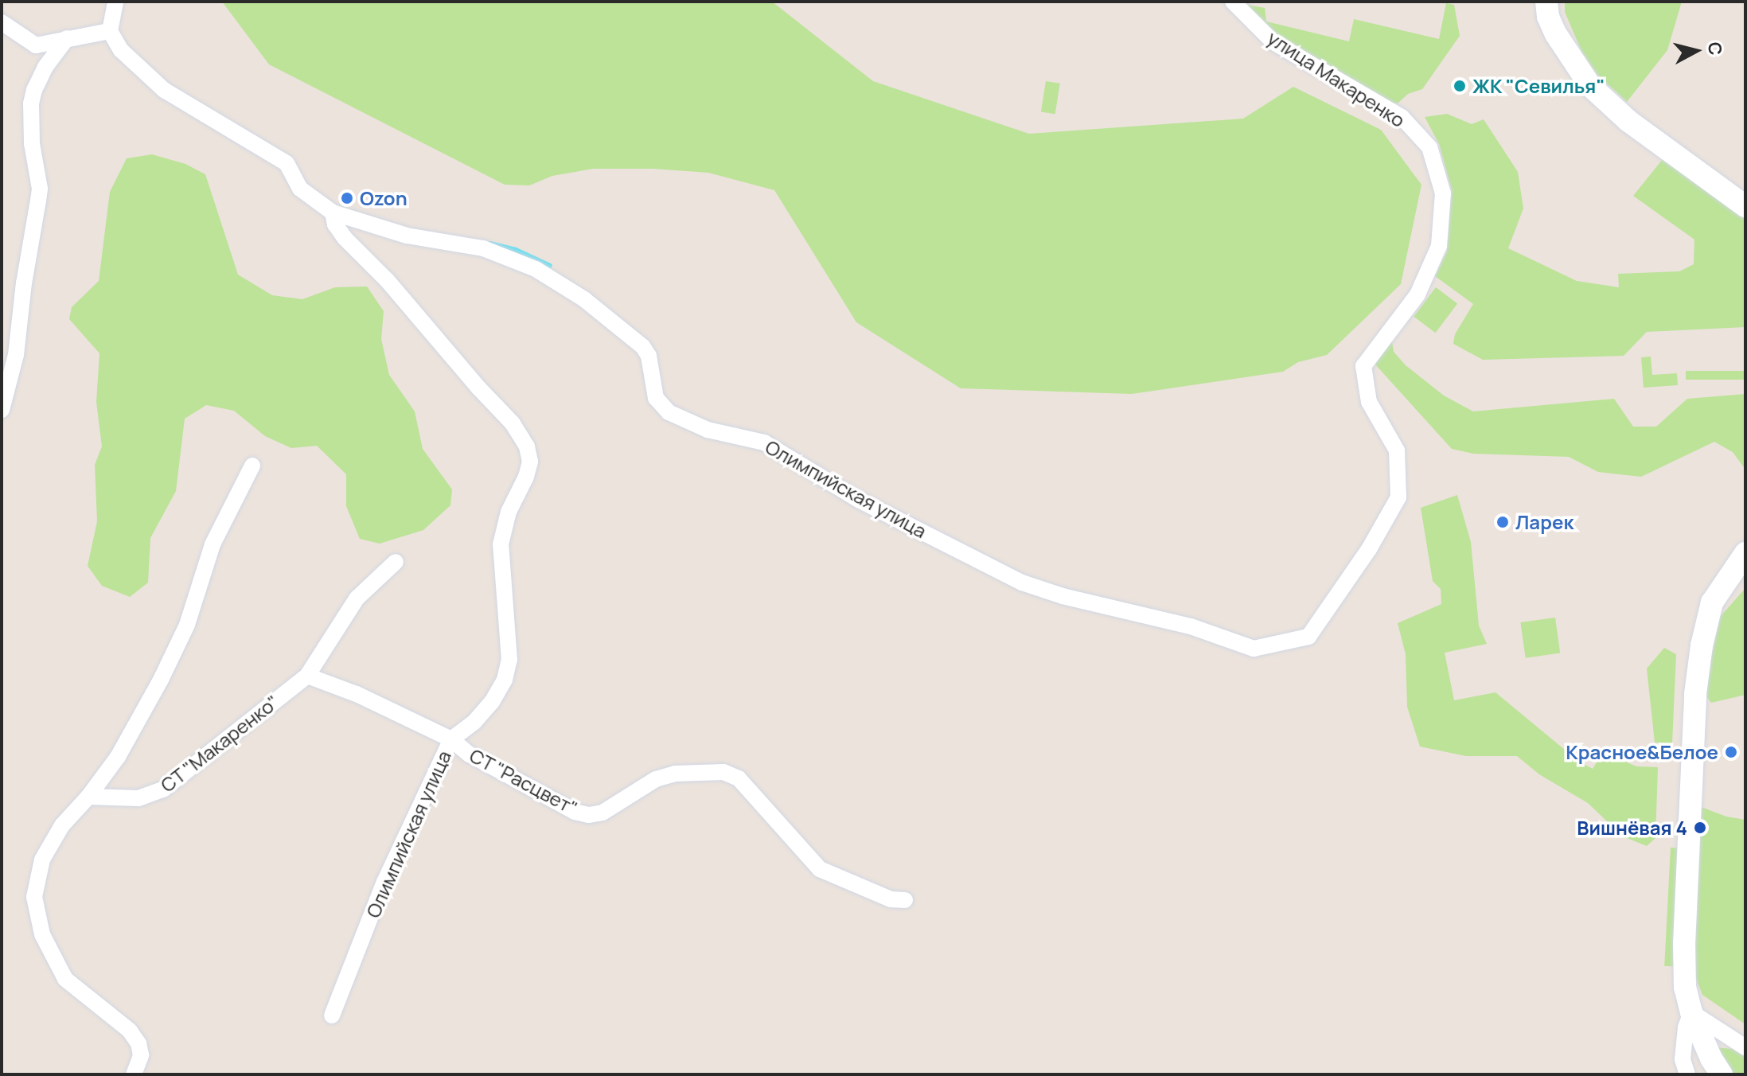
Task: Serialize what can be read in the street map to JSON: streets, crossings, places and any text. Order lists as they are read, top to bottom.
{
  "streets": {
    "street": [
      "улица Макаренко",
      "Олимпийская улица",
      "СТ \"Макаренко\"",
      "СТ \"Расцвет\""
    ]
  },
  "crossings": [
    ["улица Макаренко", "Олимпийская улица"],
    ["Олимпийская улица", "СТ \"Расцвет\""]
  ],
  "places": [
    "ЖК \"Севилья\"",
    "Ozon",
    "Ларек",
    "Красное&Белое",
    "Вишнёвая 4"
  ],
  "north": "right"
}
